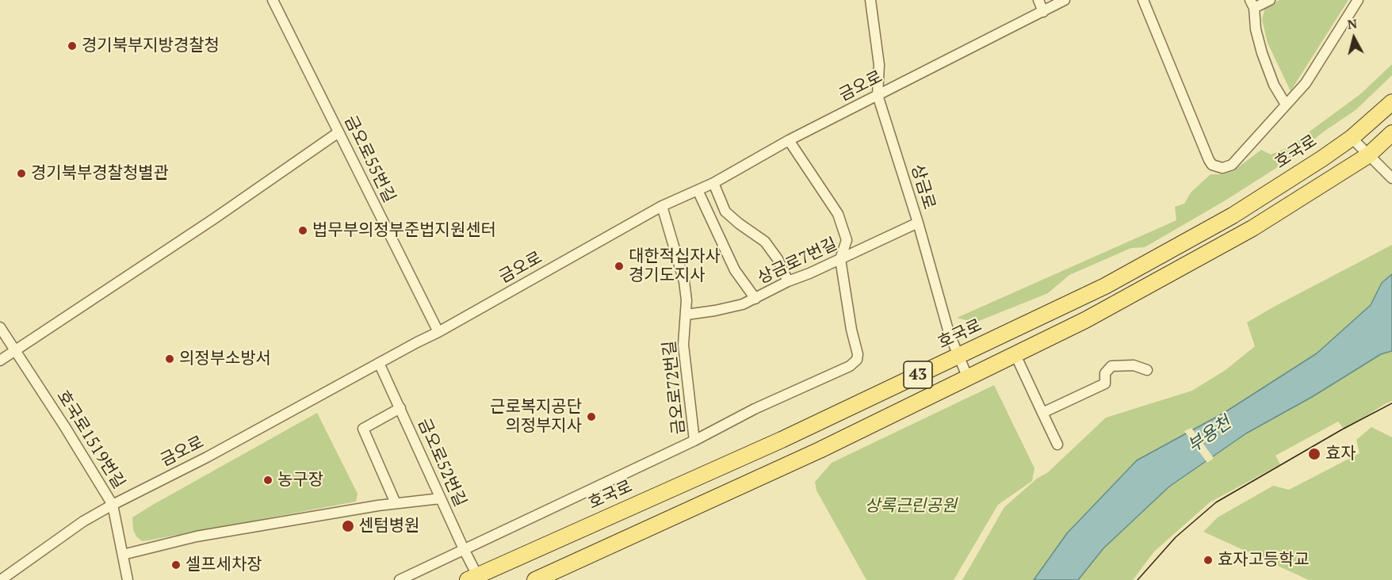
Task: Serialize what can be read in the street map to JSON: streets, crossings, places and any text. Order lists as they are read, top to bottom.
{
  "streets": {
    "main road": ["호국로", "43"],
    "street": [
      "금오로",
      "금오로55번길",
      "상금로",
      "상금로7번길",
      "금오로72번길",
      "호국로1519번길",
      "금오로52번길"
    ]
  },
  "crossings": [
    ["금오로", "금오로55번길"],
    ["금오로", "상금로"],
    ["금오로", "금오로72번길"],
    ["금오로", "호국로1519번길"],
    ["금오로", "금오로52번길"],
    ["호국로", "상금로"],
    ["호국로", "금오로52번길"],
    ["상금로", "상금로7번길"],
    ["상금로", "43"],
    ["상금로7번길", "금오로72번길"]
  ],
  "water": ["부용천"],
  "parks": ["상록근린공원"],
  "places": [
    "경기북부지방경찰청",
    "경기북부경찰청별관",
    "법무부의정부준법지원센터",
    "대한적십자사 경기도지사",
    "의정부소방서",
    "근로복지공단 의정부지사",
    "효자",
    "농구장",
    "센텀병원",
    "효자고등학교",
    "셀프세차장"
  ],
  "north": "top"
}
